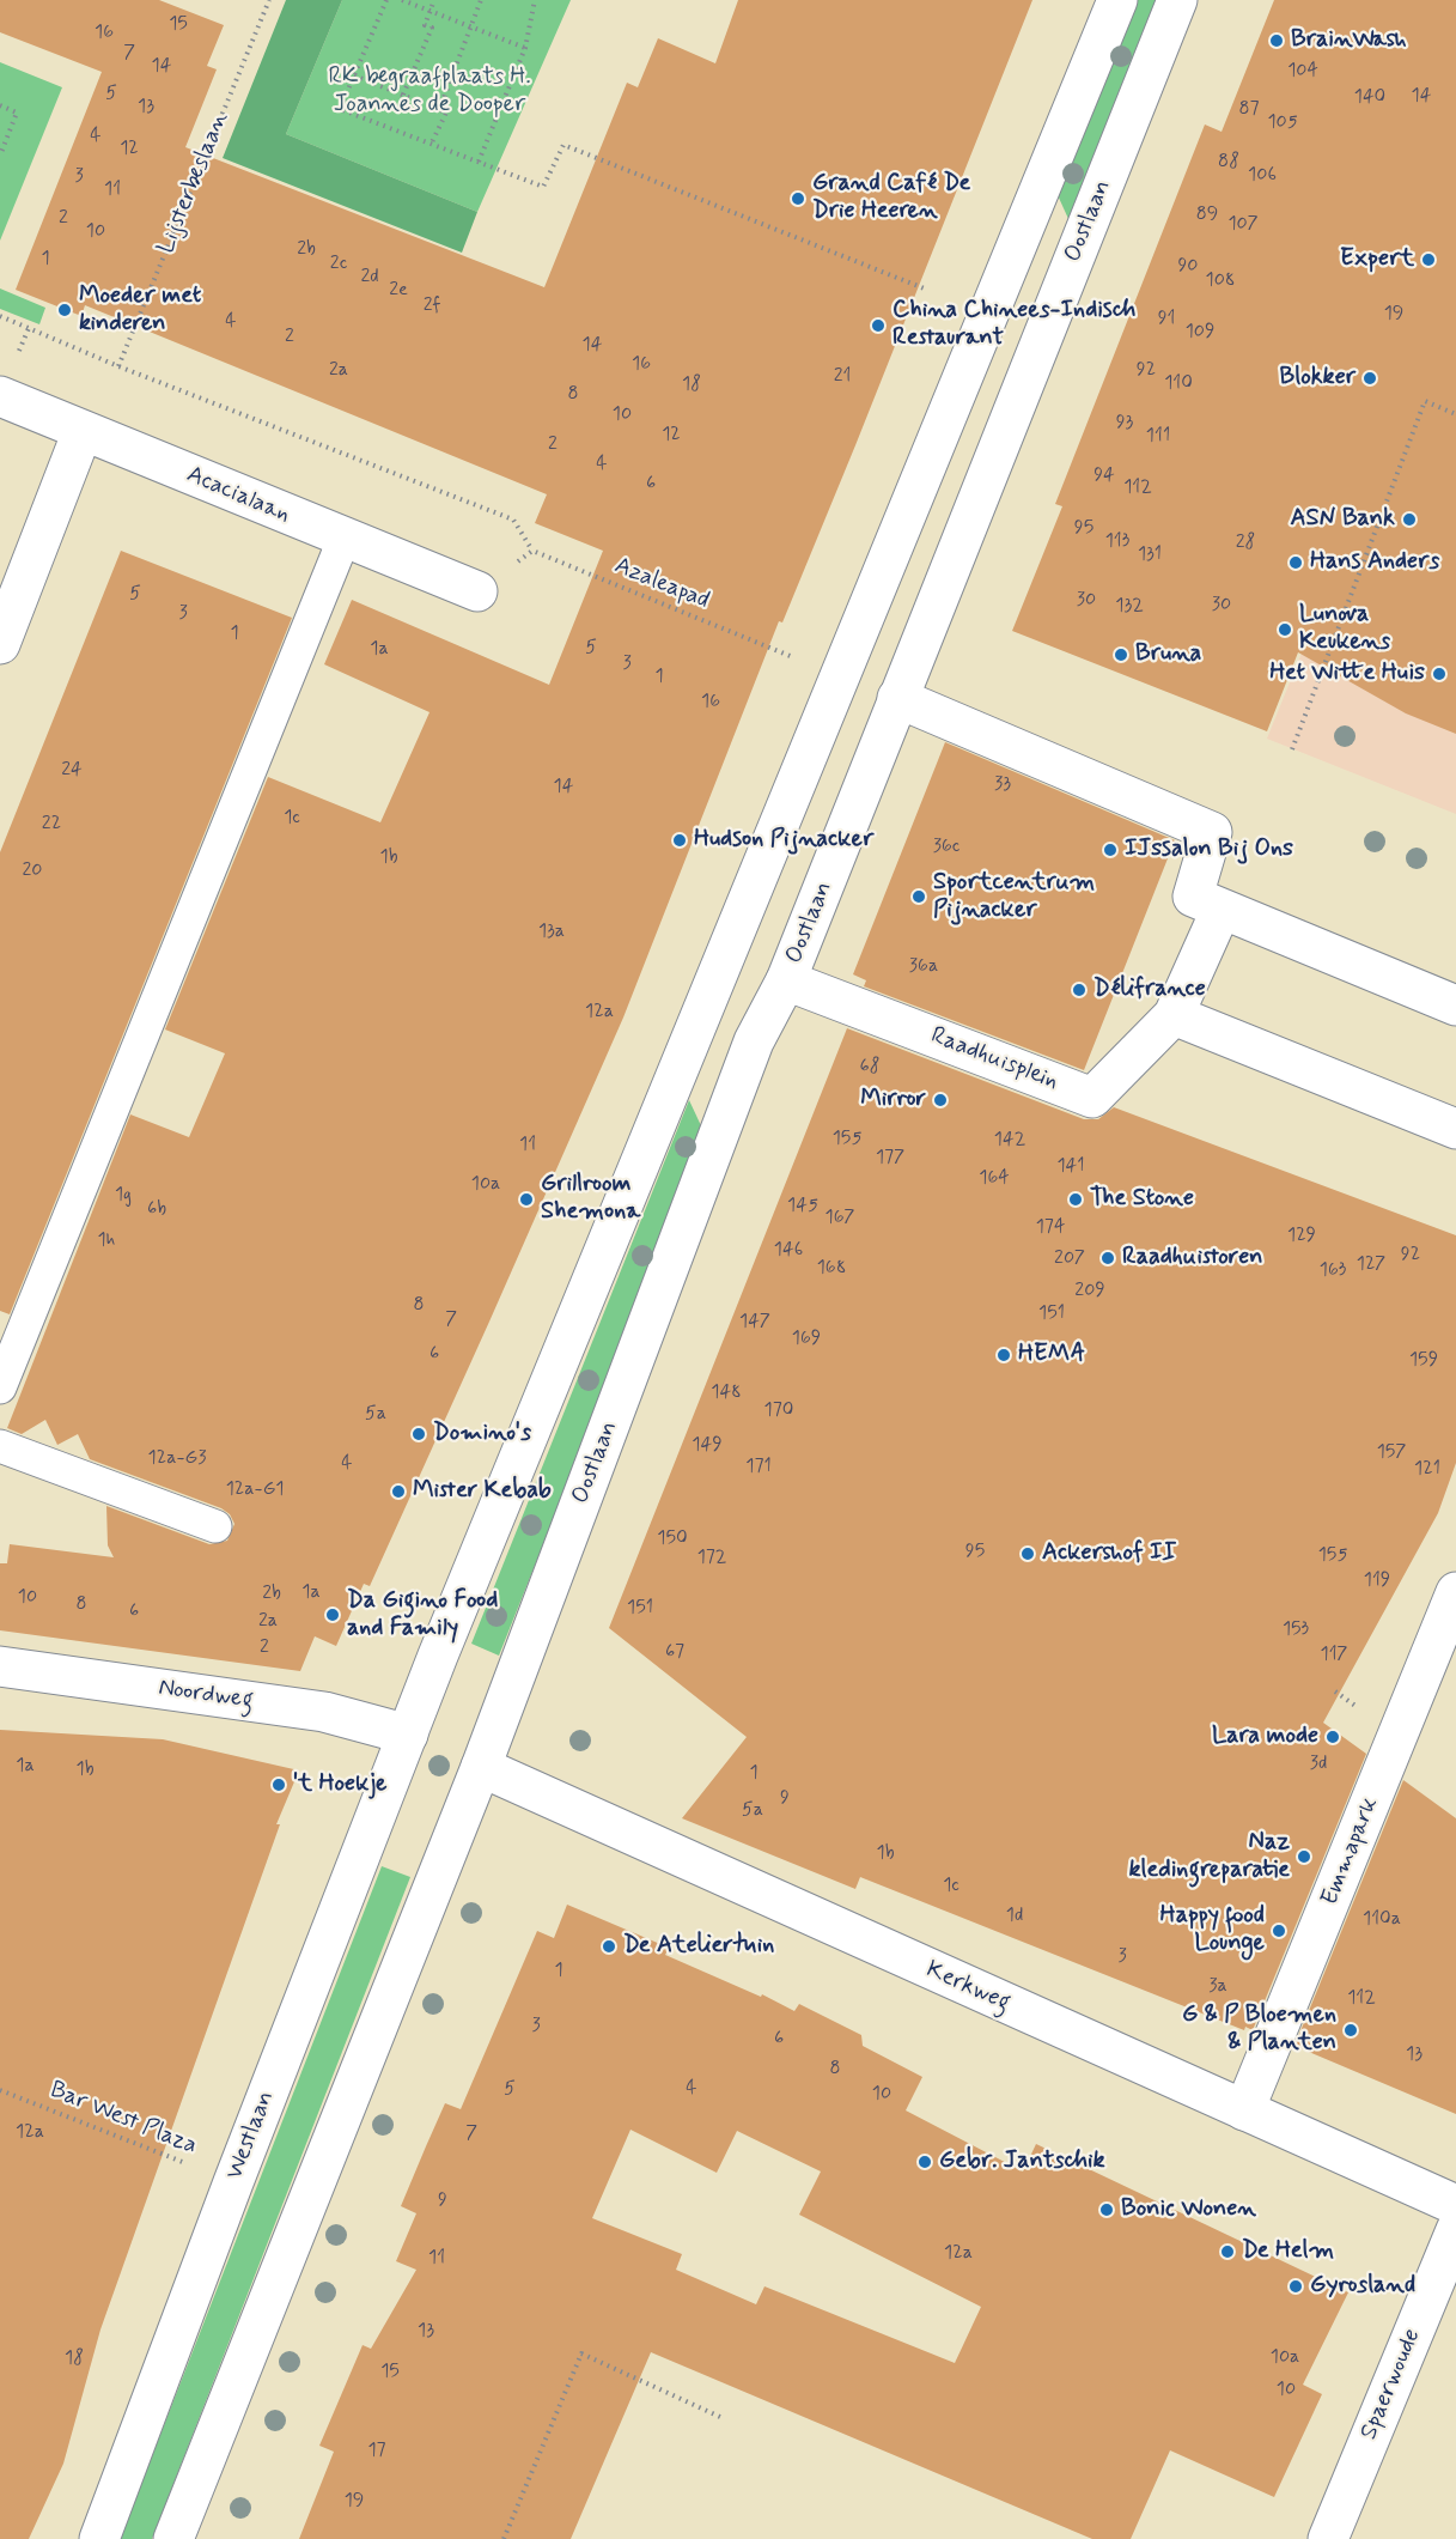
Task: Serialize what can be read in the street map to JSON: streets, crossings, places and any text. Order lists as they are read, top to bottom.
{
  "streets": {
    "main road": [
      "Oostlaan",
      "Acacialaan",
      "Raadhuisplein",
      "Noordweg",
      "Emmapark",
      "Kerkweg",
      "Westlaan",
      "Spaerwoude"
    ],
    "path": ["Lijsterbeslaan", "Azaleapad", "Bar West Plaza"]
  },
  "crossings": [
    ["Oostlaan", "Raadhuisplein"],
    ["Oostlaan", "Kerkweg"],
    ["Noordweg", "Westlaan"],
    ["Emmapark", "Kerkweg"],
    ["Bar West Plaza", "Westlaan"]
  ],
  "parks": ["RK begraafplaats H. Joannes de Dooper"],
  "places": [
    "BrainWash",
    "Grand Café De Drie Heeren",
    "Expert",
    "Moeder met kinderen",
    "China Chinees-Indisch Restaurant",
    "Blokker",
    "ASN Bank",
    "Hans Anders",
    "Lunova Keukens",
    "Bruna",
    "Het Witte Huis",
    "Hudson Pijnacker",
    "IJssalon Bij Ons",
    "Sportcentrum Pijnacker",
    "Délifrance",
    "Mirror",
    "Grillroom Shemona",
    "The Stone",
    "Raadhuistoren",
    "HEMA",
    "Domino's",
    "Mister Kebab",
    "Ackershof II",
    "Da Gigino Food and Family",
    "Lara mode",
    "'t Hoekje",
    "Naz kledingreparatie",
    "Happy food Lounge",
    "De Ateliertuin",
    "G & P Bloemen & Planten",
    "Gebr. Jantschik",
    "Bonic Wonen",
    "De Helm",
    "Gyrosland"
  ],
  "house_numbers": [
    "15",
    "16",
    "7",
    "14",
    "104",
    "5",
    "14",
    "140",
    "13",
    "87",
    "105",
    "4",
    "12",
    "88",
    "106",
    "3",
    "11",
    "89",
    "2",
    "107",
    "10",
    "2b",
    "1",
    "2c",
    "90",
    "2d",
    "108",
    "2e",
    "2f",
    "19",
    "91",
    "4",
    "109",
    "2",
    "14",
    "16",
    "2a",
    "92",
    "21",
    "110",
    "18",
    "8",
    "10",
    "93",
    "12",
    "111",
    "2",
    "4",
    "94",
    "6",
    "112",
    "95",
    "113",
    "28",
    "131",
    "5",
    "30",
    "30",
    "132",
    "3",
    "1",
    "5",
    "1a",
    "3",
    "1",
    "16",
    "24",
    "33",
    "14",
    "1c",
    "22",
    "36c",
    "1b",
    "20",
    "13a",
    "36a",
    "12a",
    "68",
    "155",
    "142",
    "11",
    "177",
    "141",
    "164",
    "10a",
    "1g",
    "145",
    "6b",
    "167",
    "174",
    "129",
    "1h",
    "146",
    "92",
    "207",
    "127",
    "168",
    "163",
    "209",
    "8",
    "151",
    "7",
    "147",
    "169",
    "6",
    "159",
    "148",
    "170",
    "5a",
    "149",
    "157",
    "12a-G3",
    "4",
    "171",
    "121",
    "12a-G1",
    "150",
    "95",
    "155",
    "172",
    "119",
    "1a",
    "2b",
    "10",
    "8",
    "151",
    "6",
    "2a",
    "153",
    "2",
    "67",
    "117",
    "3d",
    "1a",
    "1b",
    "1",
    "9",
    "5a",
    "1b",
    "1c",
    "1d",
    "110a",
    "3",
    "1",
    "3a",
    "112",
    "3",
    "6",
    "13",
    "8",
    "4",
    "5",
    "10",
    "12a",
    "7",
    "9",
    "12a",
    "11",
    "13",
    "10a",
    "18",
    "15",
    "10",
    "17",
    "19"
  ]
}
